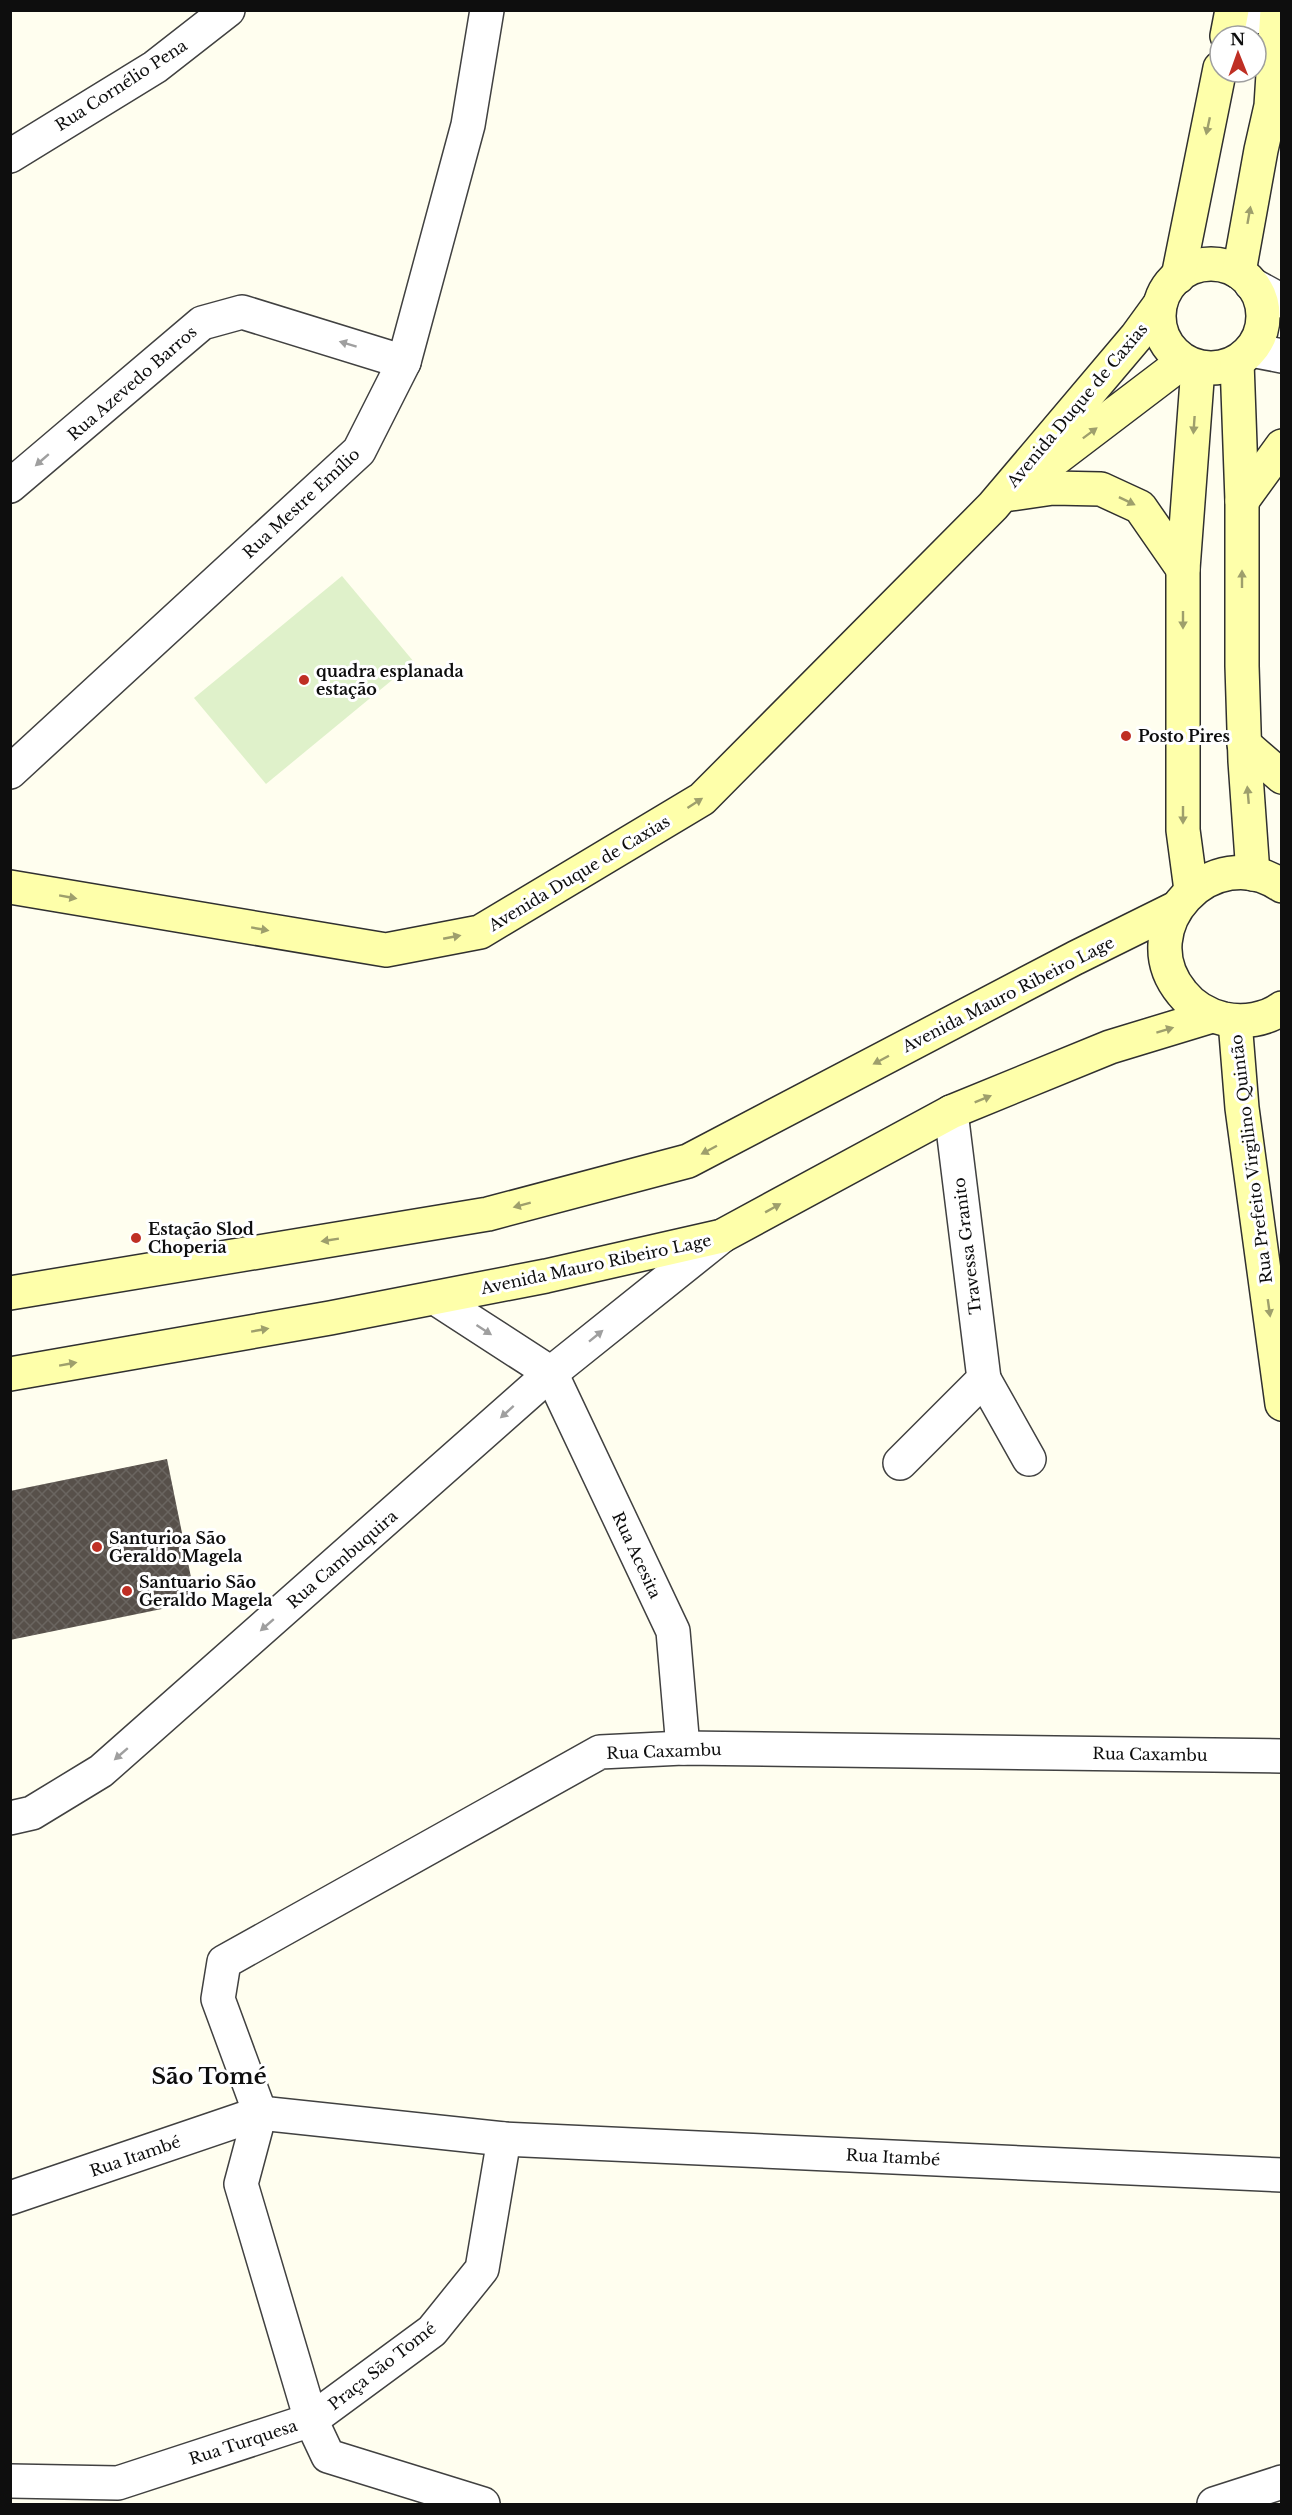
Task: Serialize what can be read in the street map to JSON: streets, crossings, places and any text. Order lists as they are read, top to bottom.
{
  "streets": {
    "street": [
      "Rua Cornélio Pena",
      "Rua Azevedo Barros",
      "Avenida Duque de Caxias",
      "Rua Mestre Emílio",
      "Avenida Mauro Ribeiro Lage",
      "Rua Prefeito Virgilino Quintão",
      "Travessa Granito",
      "Rua Acesita",
      "Rua Cambuquira",
      "Rua Caxambu",
      "Rua Itambé",
      "Praça São Tomé",
      "Rua Turquesa"
    ]
  },
  "crossings": [
    ["Rua Azevedo Barros", "Rua Mestre Emílio"],
    ["Avenida Mauro Ribeiro Lage", "Rua Prefeito Virgilino Quintão"],
    ["Avenida Mauro Ribeiro Lage", "Travessa Granito"],
    ["Avenida Mauro Ribeiro Lage", "Rua Cambuquira"],
    ["Rua Acesita", "Rua Cambuquira"],
    ["Rua Acesita", "Rua Caxambu"],
    ["Rua Caxambu", "Rua Itambé"],
    ["Rua Caxambu", "Praça São Tomé"],
    ["Rua Itambé", "Praça São Tomé"],
    ["Praça São Tomé", "Rua Turquesa"]
  ],
  "one_way": ["Rua Azevedo Barros", "Avenida Duque de Caxias", "Rua Prefeito Virgilino Quintão"],
  "districts": ["São Tomé"],
  "places": [
    "quadra esplanada estação",
    "Posto Pires",
    "Estação Slod Choperia",
    "Santurioa São Geraldo Magela",
    "Santuario São Geraldo Magela"
  ],
  "north": "top"
}
